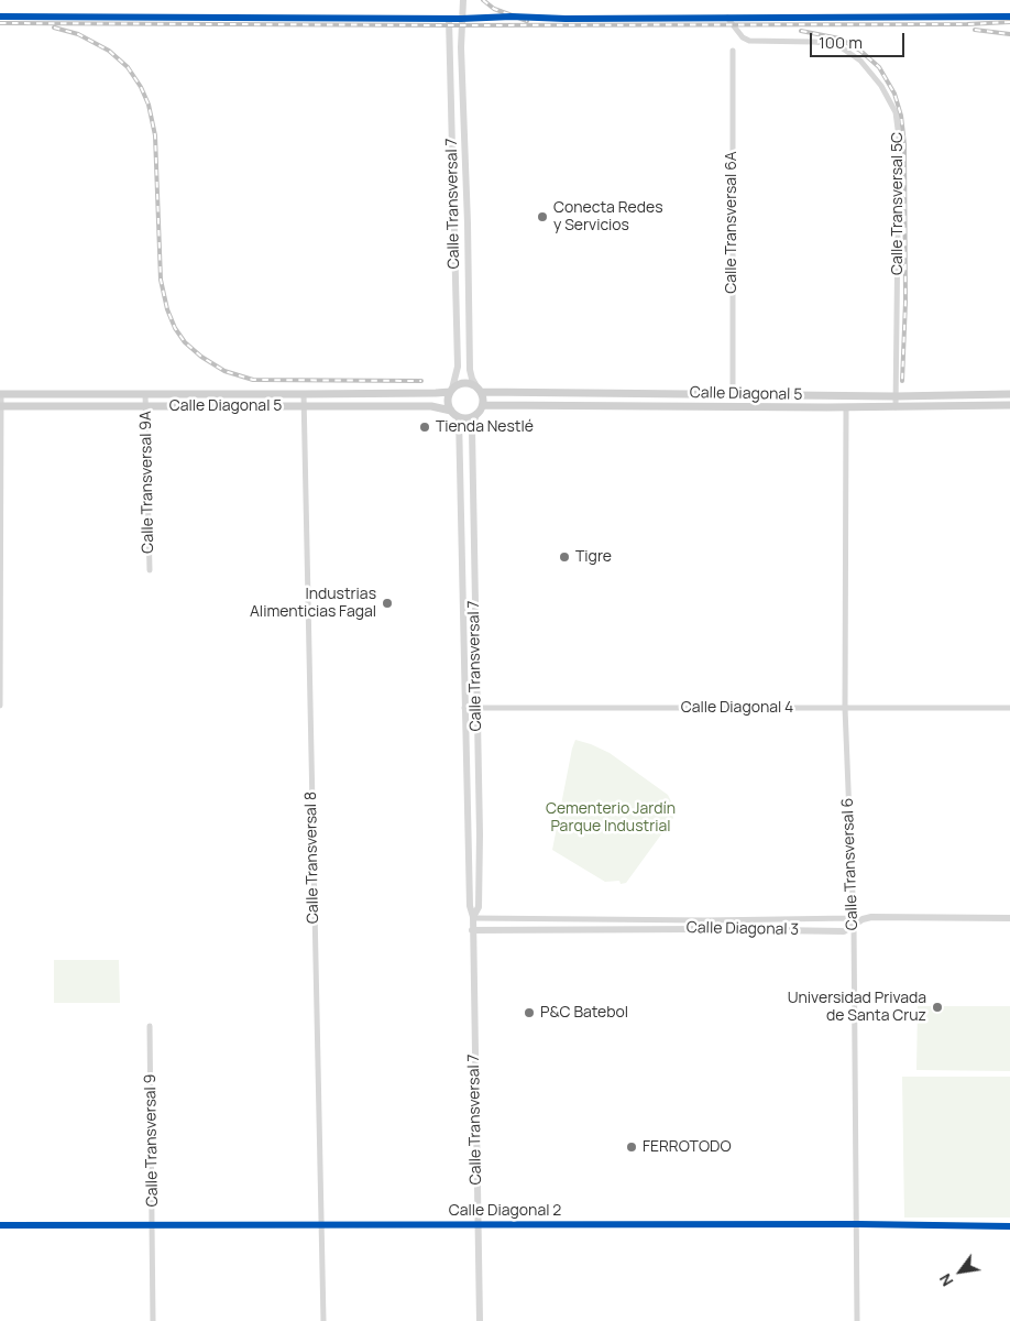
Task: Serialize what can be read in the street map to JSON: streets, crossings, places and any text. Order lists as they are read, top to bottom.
{
  "streets": {
    "main road": ["Calle Diagonal 5"],
    "street": [
      "Calle Transversal 7",
      "Calle Transversal 5C",
      "Calle Transversal 6A",
      "Calle Transversal 9A",
      "Calle Diagonal 4",
      "Calle Transversal 8",
      "Calle Transversal 6",
      "Calle Diagonal 3",
      "Calle Transversal 9",
      "Calle Diagonal 2"
    ]
  },
  "crossings": [
    ["Calle Transversal 7", "Calle Diagonal 5"],
    ["Calle Transversal 7", "Calle Diagonal 4"],
    ["Calle Transversal 7", "Calle Diagonal 3"],
    ["Calle Transversal 7", "Calle Diagonal 2"],
    ["Calle Transversal 5C", "Calle Diagonal 5"],
    ["Calle Transversal 6A", "Calle Diagonal 5"],
    ["Calle Diagonal 5", "Calle Transversal 9A"],
    ["Calle Diagonal 5", "Calle Transversal 8"],
    ["Calle Diagonal 5", "Calle Transversal 6"],
    ["Calle Diagonal 4", "Calle Transversal 6"],
    ["Calle Transversal 8", "Calle Diagonal 2"],
    ["Calle Transversal 6", "Calle Diagonal 3"],
    ["Calle Transversal 6", "Calle Diagonal 2"],
    ["Calle Transversal 9", "Calle Diagonal 2"]
  ],
  "parks": ["Cementerio Jardín Parque Industrial"],
  "places": [
    "Conecta Redes y Servicios",
    "Tienda Nestlé",
    "Tigre",
    "Industrias Alimenticias Fagal",
    "Universidad Privada de Santa Cruz",
    "P&C Batebol",
    "FERROTODO"
  ],
  "scale_bar": "100 m",
  "north": "bottom left"
}
